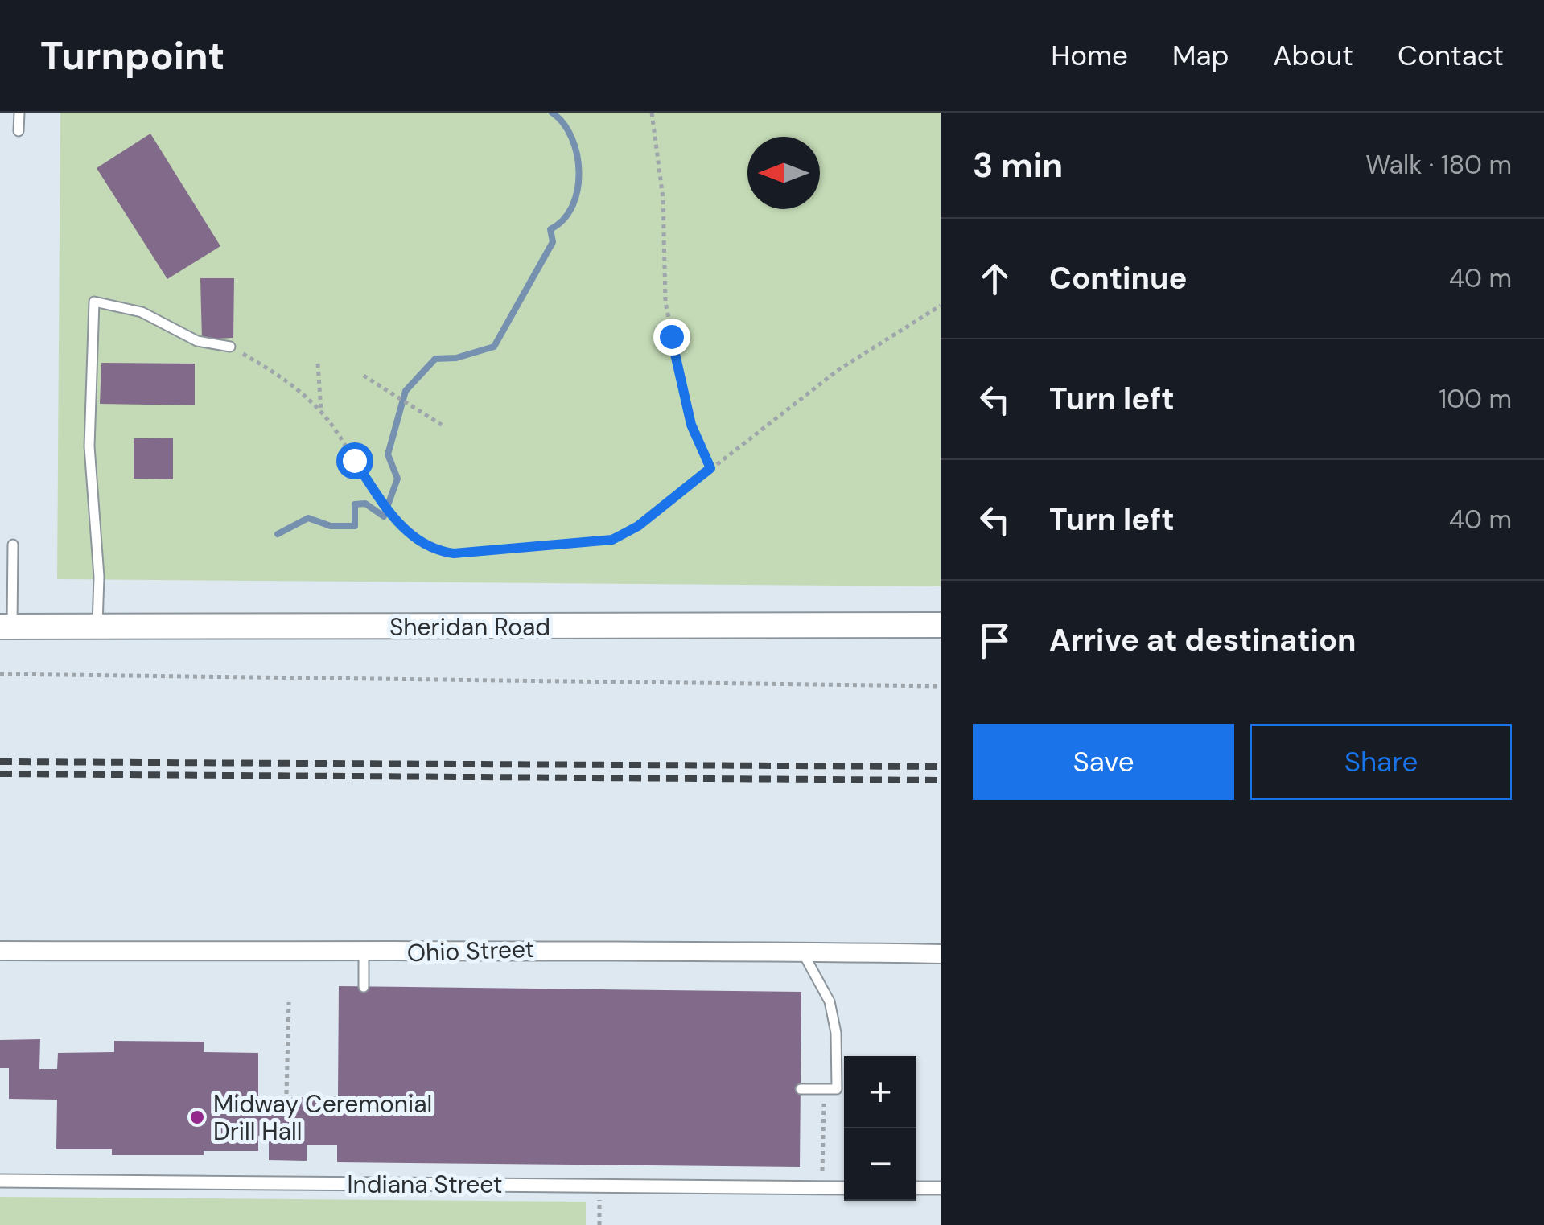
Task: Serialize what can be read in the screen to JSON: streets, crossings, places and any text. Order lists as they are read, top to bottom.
{
  "streets": {
    "main road": ["Sheridan Road"],
    "street": ["Ohio Street", "Indiana Street"]
  },
  "places": ["Midway Ceremonial Drill Hall"],
  "north": "left",
  "page": {
    "header": "Turnpoint",
    "nav": [
      "Home",
      "Map",
      "About",
      "Contact"
    ],
    "heading": ["3 min", "Walk · 180 m"],
    "list": [
      ["Continue", "40 m"],
      ["Turn left", "100 m"],
      ["Turn left", "40 m"],
      "Arrive at destination"
    ],
    "buttons": ["Save", "Share"],
    "map_buttons": ["+", "−"]
  }
}
